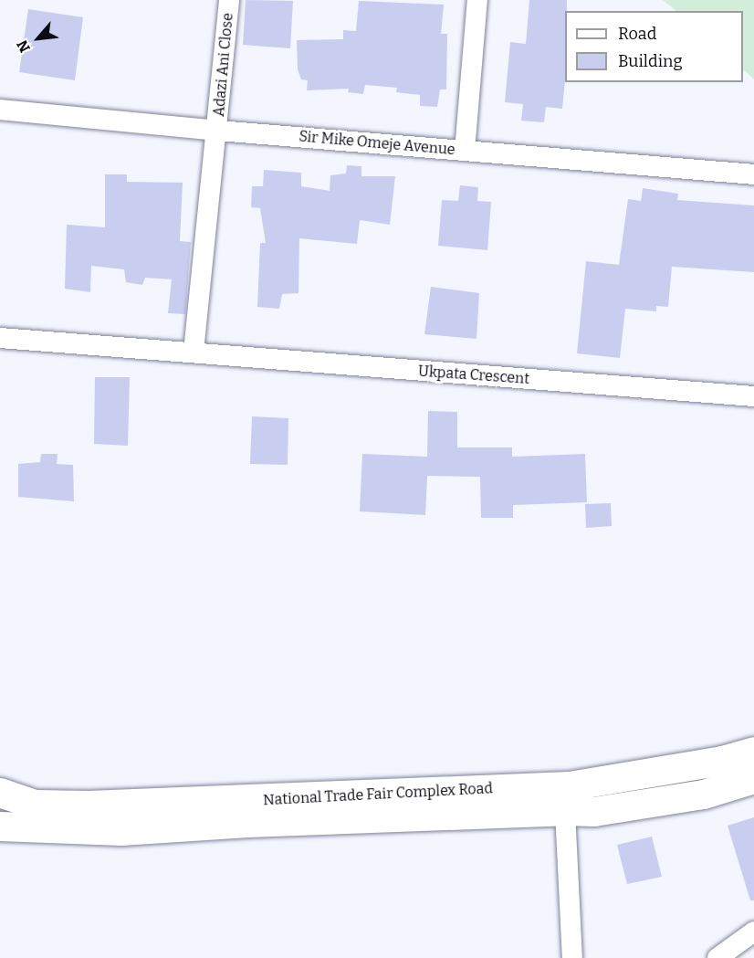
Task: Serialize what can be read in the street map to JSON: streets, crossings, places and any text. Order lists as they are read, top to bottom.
{
  "streets": {
    "main road": ["National Trade Fair Complex Road"],
    "street": ["Adazi Ani Close", "Sir Mike Omeje Avenue", "Ukpata Crescent"]
  },
  "crossings": [
    ["Adazi Ani Close", "Sir Mike Omeje Avenue"]
  ],
  "legend": ["Road", "Building"],
  "north": "bottom left"
}
